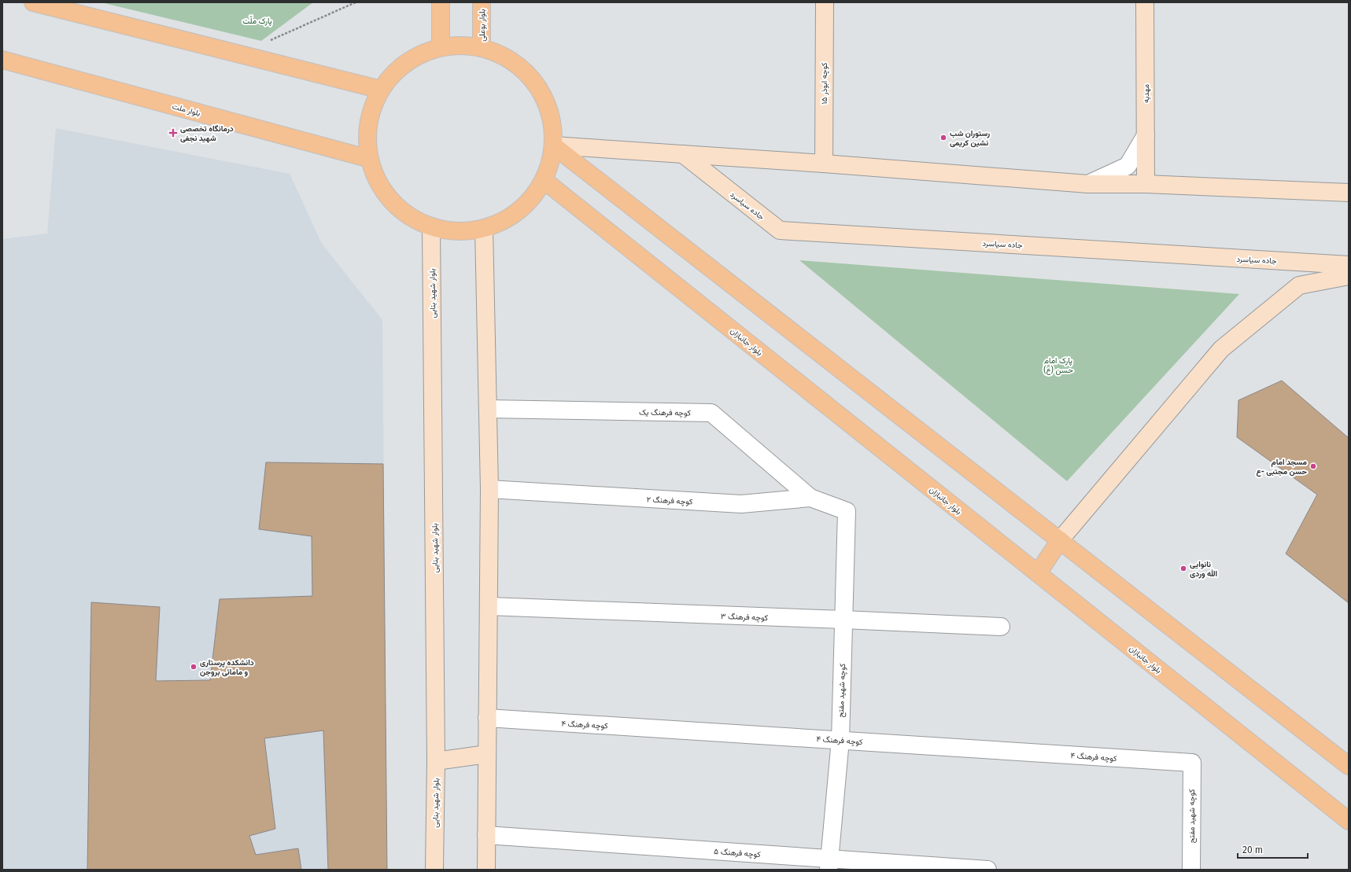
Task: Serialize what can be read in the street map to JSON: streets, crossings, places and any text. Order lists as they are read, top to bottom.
{
  "streets": {
    "main road": [
      "بلوار بوعلی",
      "کوچه ابوذر ۱۵",
      "مهدیه",
      "بلوار ملت",
      "جاده سیاسرد",
      "بلوار شهید بنایی",
      "بلوار جانبازان"
    ],
    "street": [
      "کوچه فرهنگ یک",
      "کوچه فرهنگ ۲",
      "کوچه فرهنگ ۳",
      "کوچه شهید مفتح",
      "کوچه فرهنگ ۴",
      "کوچه فرهنگ ۵"
    ]
  },
  "crossings": [
    ["کوچه فرهنگ یک", "کوچه فرهنگ ۲"],
    ["کوچه فرهنگ ۲", "کوچه شهید مفتح"],
    ["کوچه فرهنگ ۳", "کوچه شهید مفتح"],
    ["کوچه شهید مفتح", "کوچه فرهنگ ۴"],
    ["کوچه شهید مفتح", "کوچه فرهنگ ۵"]
  ],
  "parks": ["پارک ملّت", "پارک امام حسن (ع)"],
  "places": {
    "health": ["درمانگاه تخصصی شهید نجفی"],
    "other": [
      "رستوران شب نشین کریمی",
      "مسجد امام حسن مجتبی -ع",
      "نانوایی الله وردی",
      "دانشکده پرستاری و مامائی بروجن"
    ]
  },
  "scale_bar": "20 m"
}
